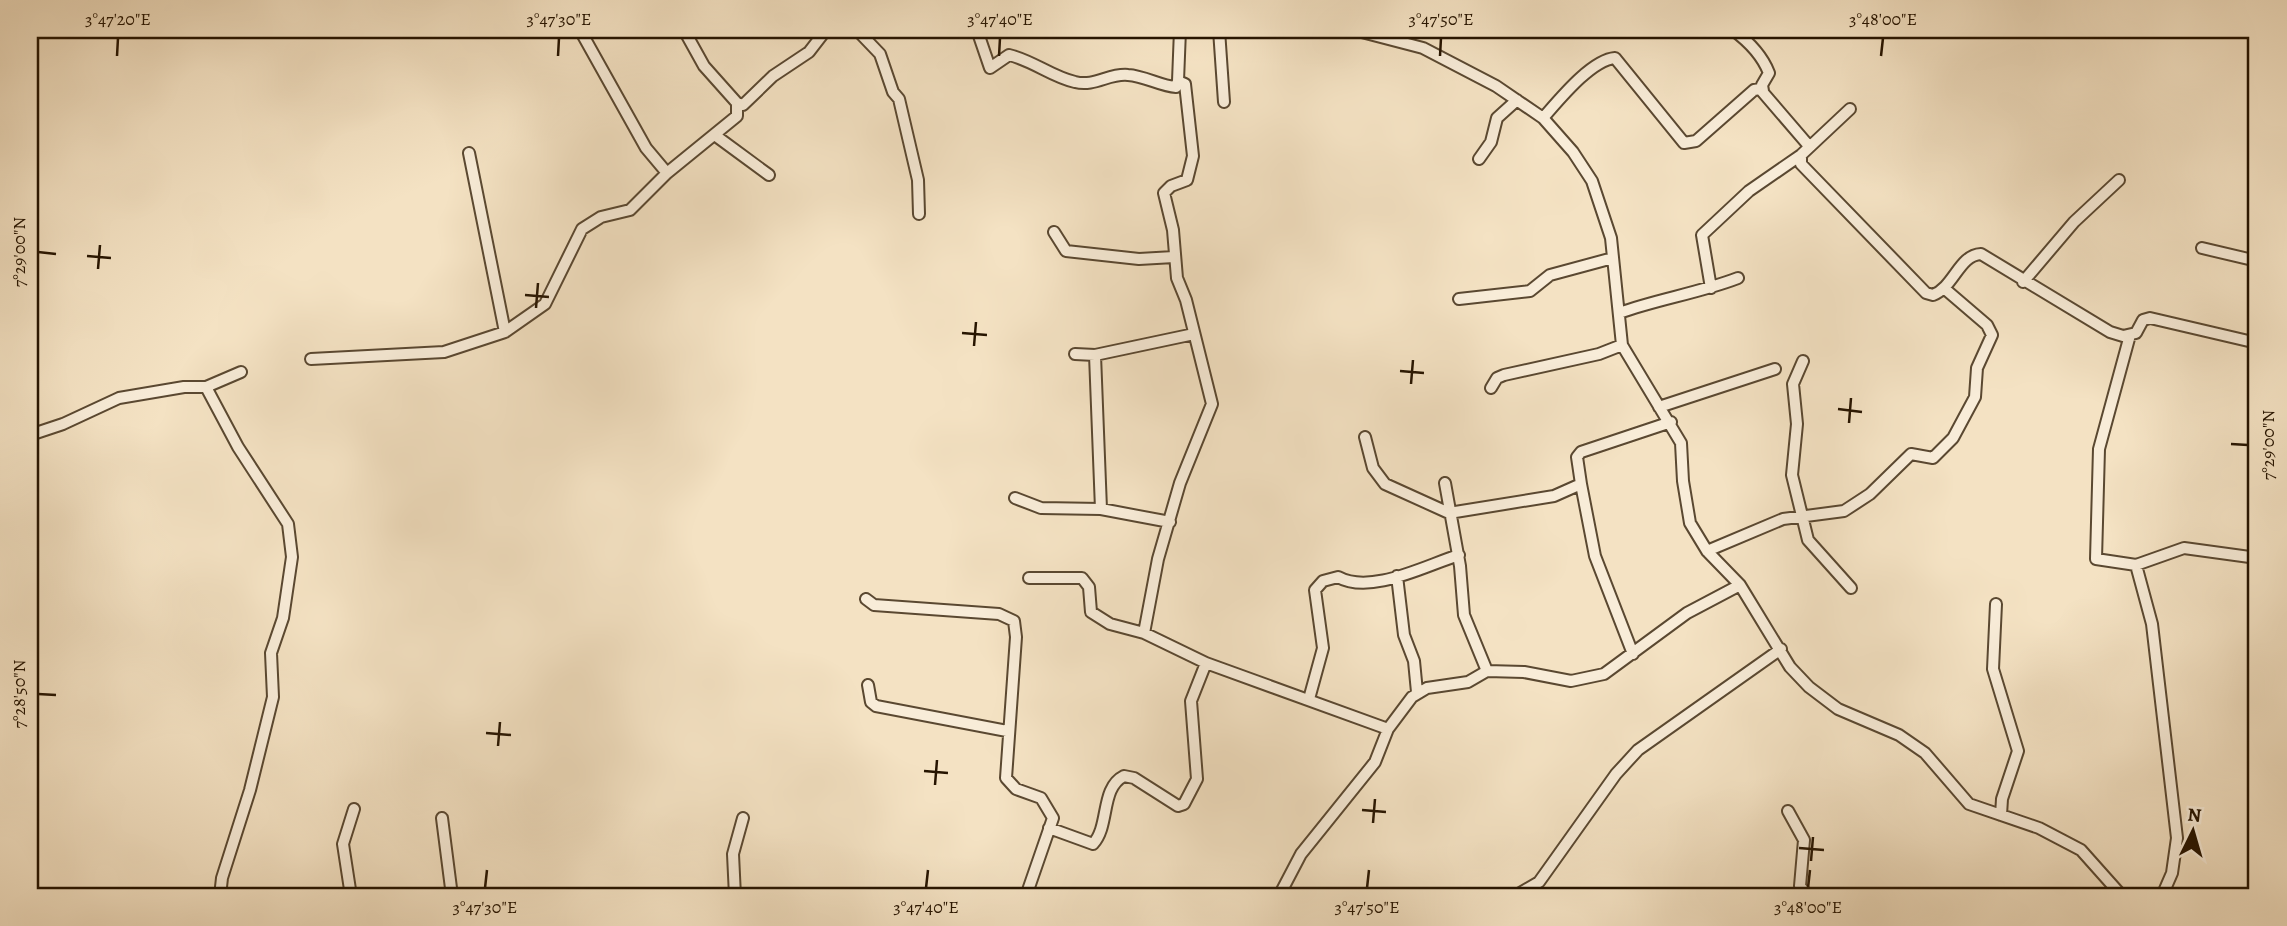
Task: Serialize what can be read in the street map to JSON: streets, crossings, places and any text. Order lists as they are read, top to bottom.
{
  "north": "top",
  "coordinates": [
    "3°47'20\"E",
    "3°47'30\"E",
    "3°47'40\"E",
    "3°47'50\"E",
    "3°48'00\"E",
    "7°29'00\"N",
    "7°28'50\"N"
  ]
}
